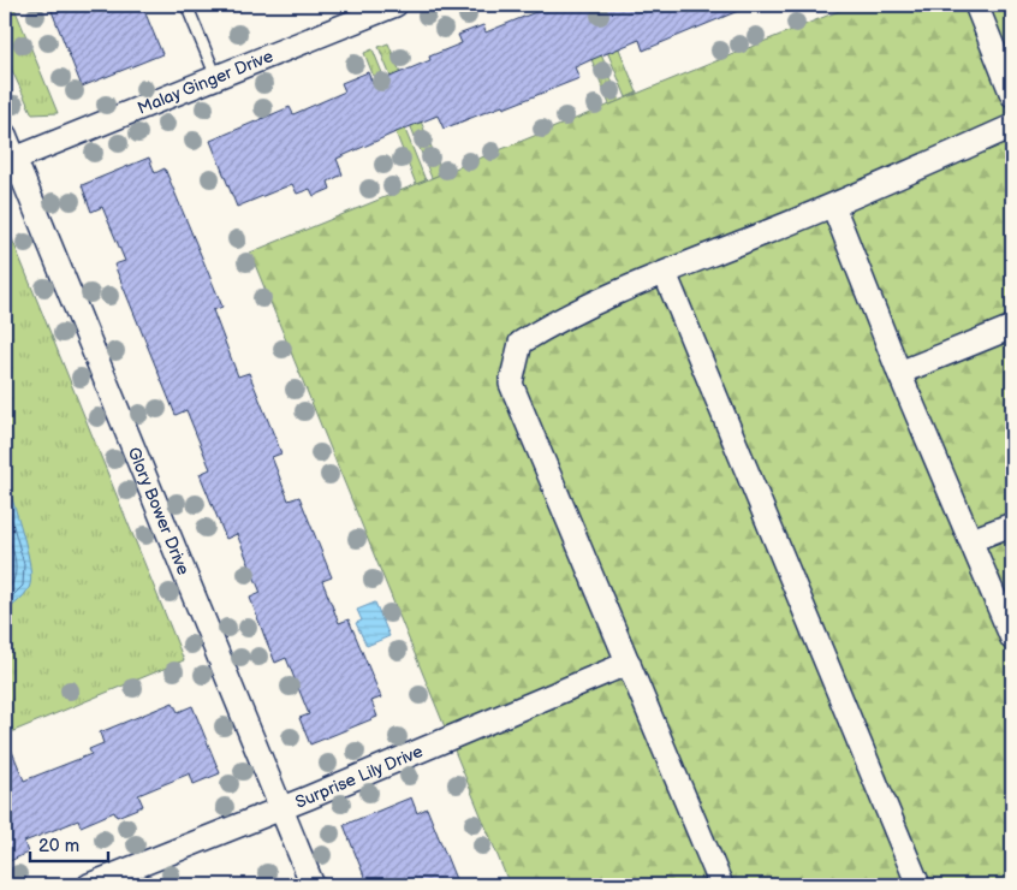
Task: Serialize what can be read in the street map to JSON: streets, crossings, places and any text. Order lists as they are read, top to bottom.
{
  "streets": {
    "street": ["Malay Ginger Drive", "Glory Bower Drive", "Surprise Lily Drive"]
  },
  "crossings": [
    ["Malay Ginger Drive", "Glory Bower Drive"],
    ["Glory Bower Drive", "Surprise Lily Drive"]
  ],
  "scale_bar": "20 m"
}
